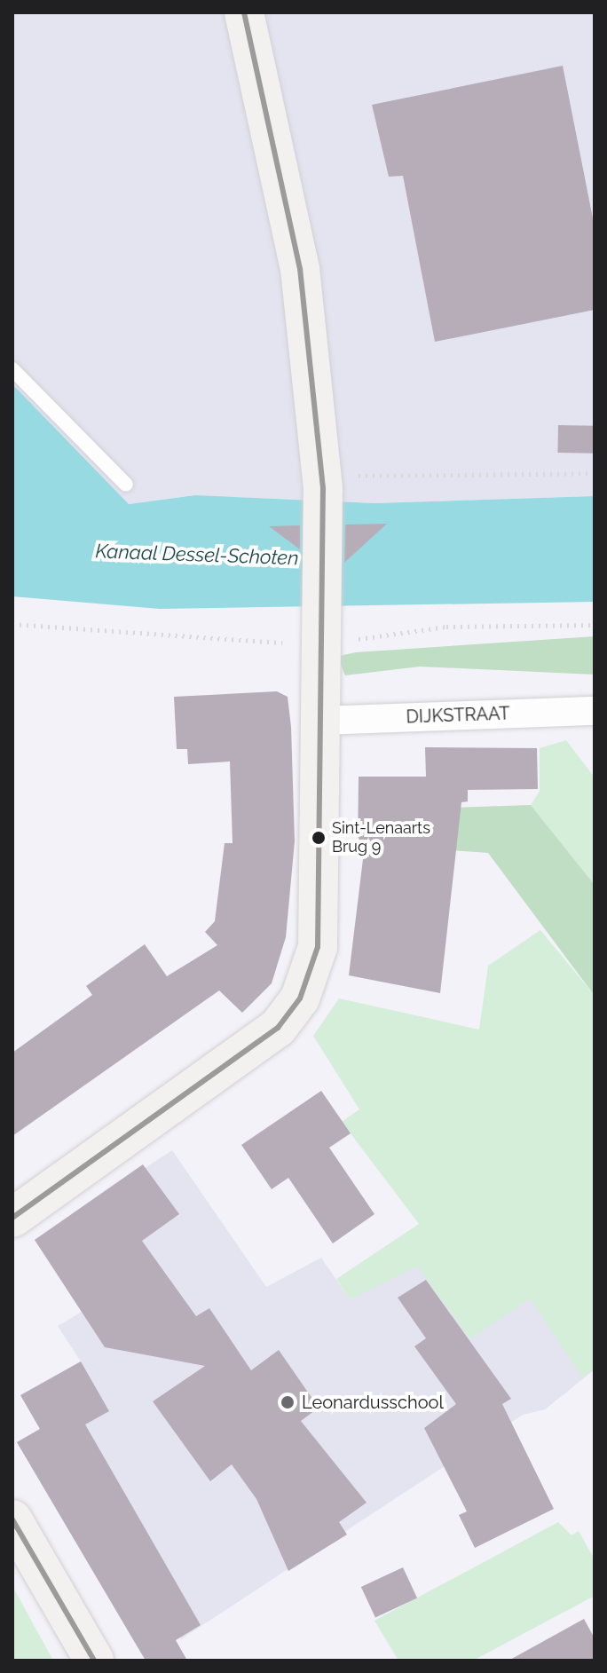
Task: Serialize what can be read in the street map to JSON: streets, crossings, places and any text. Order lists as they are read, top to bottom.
{
  "streets": {
    "street": ["DIJKSTRAAT"]
  },
  "water": ["Kanaal Dessel-Schoten"],
  "places": ["Sint-Lenaarts Brug 9", "Leonardusschool"]
}
